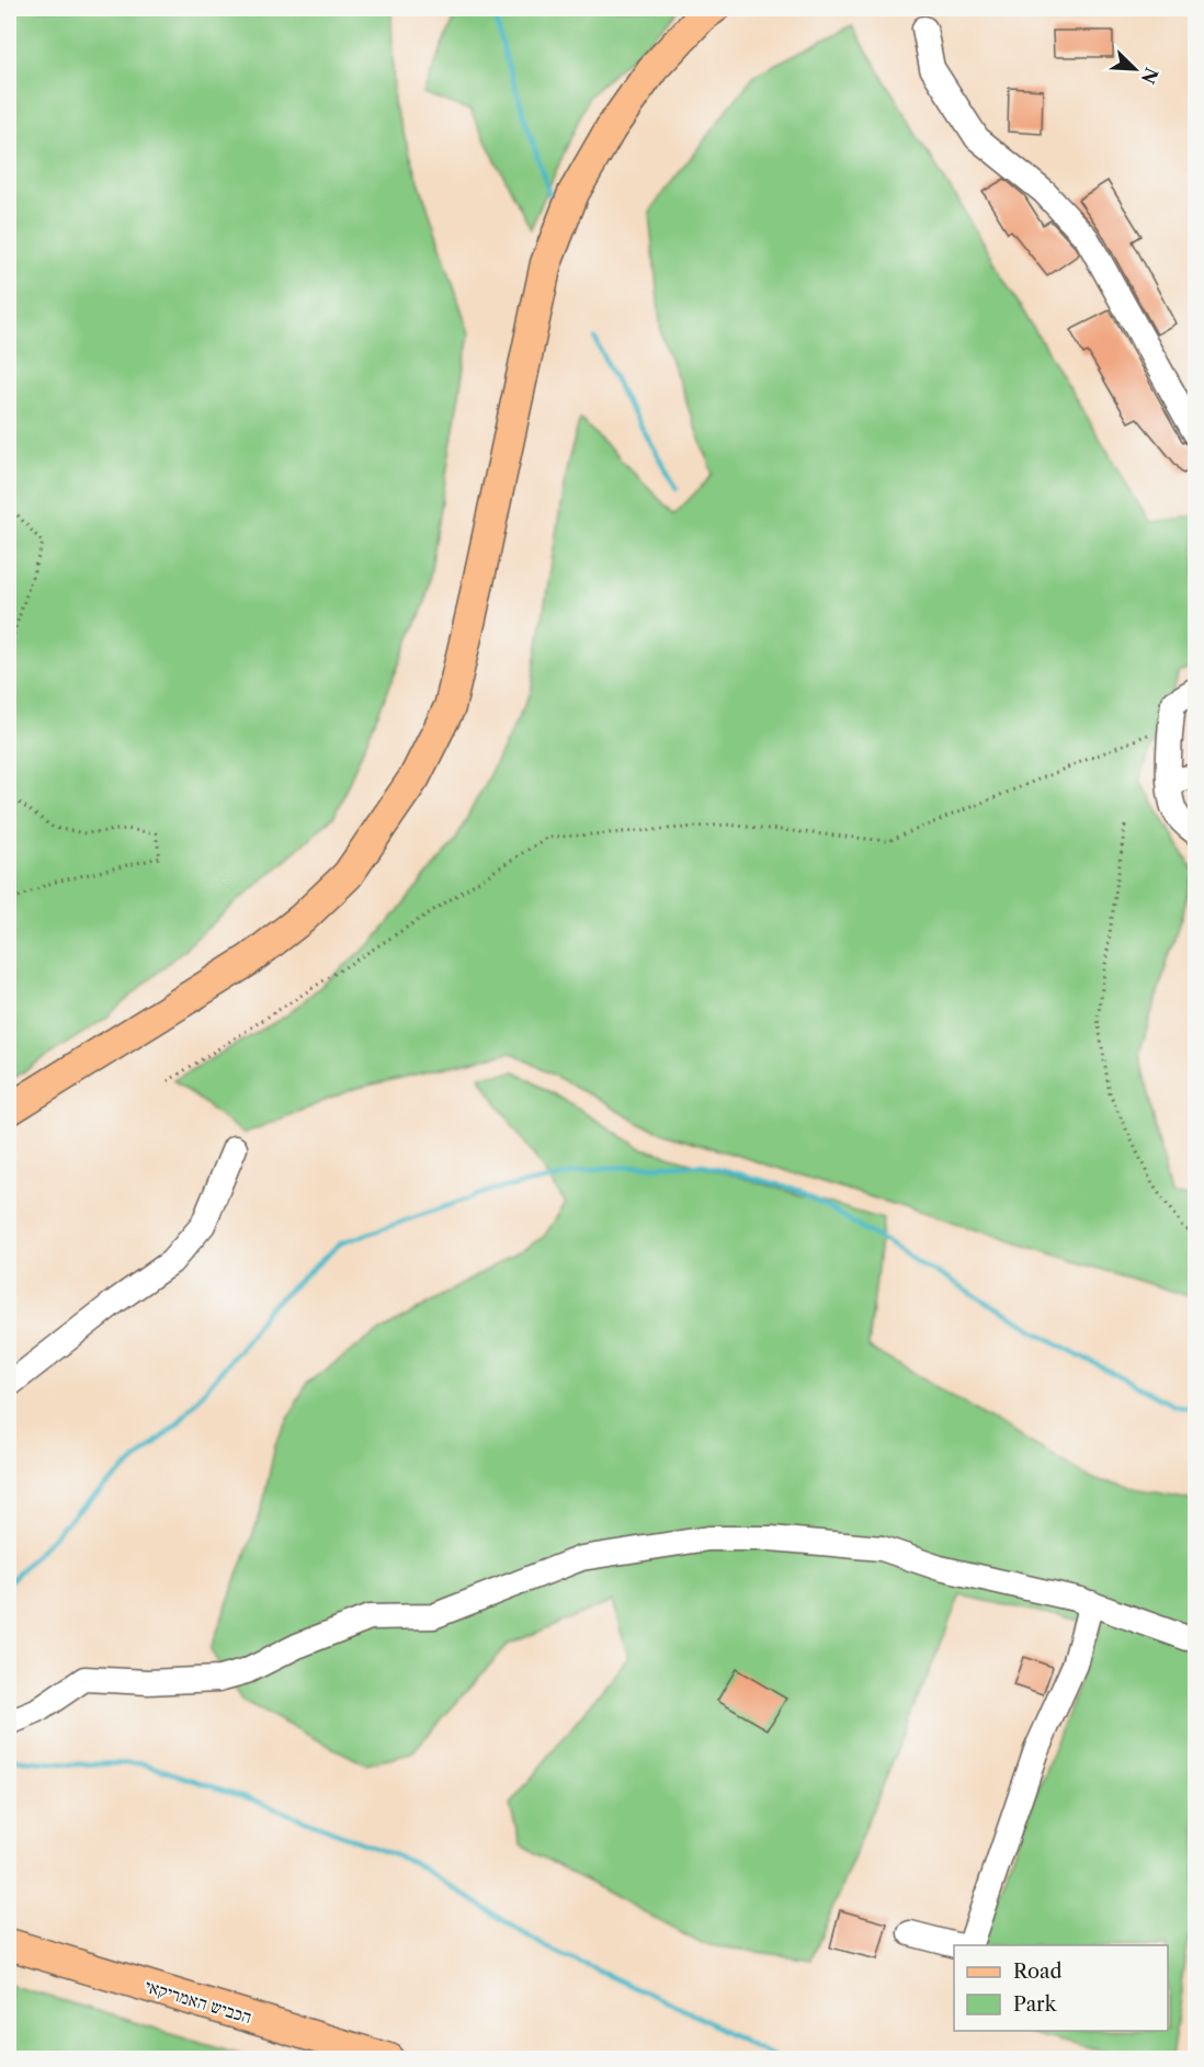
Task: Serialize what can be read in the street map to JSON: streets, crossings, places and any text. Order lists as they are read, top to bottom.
{
  "streets": {
    "main road": ["הכביש האמריקאי"]
  },
  "legend": ["Road", "Park"],
  "north": "bottom right"
}
